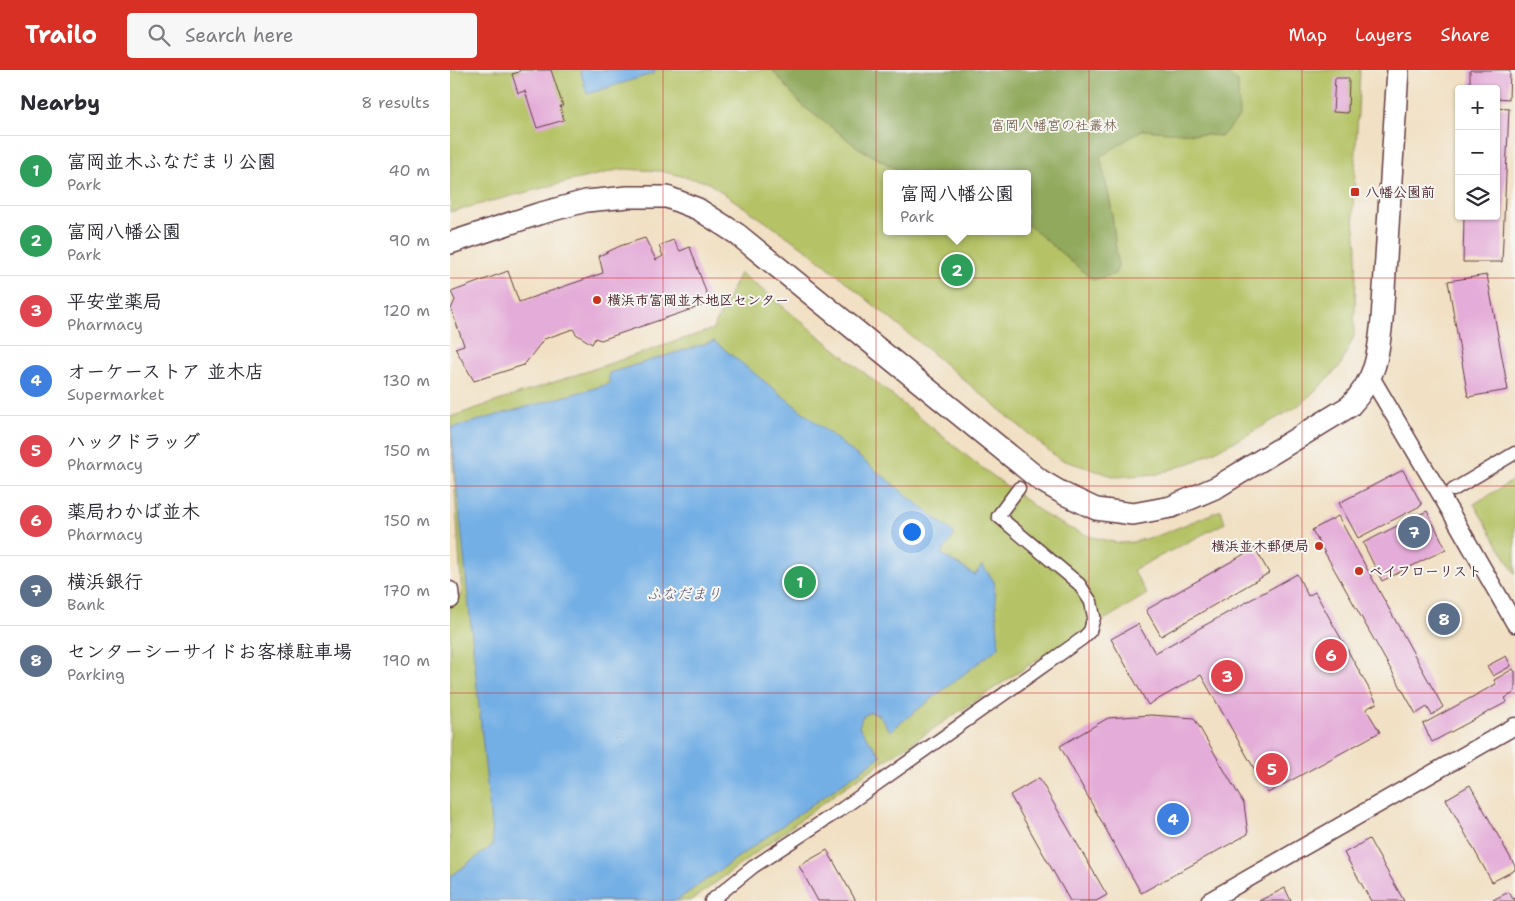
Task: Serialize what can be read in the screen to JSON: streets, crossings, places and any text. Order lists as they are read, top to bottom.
{
  "water": ["ふなだまり"],
  "parks": ["富岡八幡宮の社叢林"],
  "places": {
    "transit": ["八幡公園前"],
    "other": ["横浜市富岡並木地区センター", "横浜並木郵便局", "ベイフローリスト"]
  },
  "page": {
    "header": "Trailo",
    "search": "Search here",
    "nav": ["Map", "Layers", "Share"],
    "heading": ["Nearby", "8 results"],
    "map_buttons": ["+", "−"],
    "list": [
      {
        "mark": "1",
        "name": "富岡並木ふなだまり公園",
        "note": "Park",
        "value": "40 m"
      },
      {
        "mark": "2",
        "name": "富岡八幡公園",
        "note": "Park",
        "value": "90 m"
      },
      {
        "mark": "3",
        "name": "平安堂薬局",
        "note": "Pharmacy",
        "value": "120 m"
      },
      {
        "mark": "4",
        "name": "オーケーストア 並木店",
        "note": "Supermarket",
        "value": "130 m"
      },
      {
        "mark": "5",
        "name": "ハックドラッグ",
        "note": "Pharmacy",
        "value": "150 m"
      },
      {
        "mark": "6",
        "name": "薬局わかば並木",
        "note": "Pharmacy",
        "value": "150 m"
      },
      {
        "mark": "7",
        "name": "横浜銀行",
        "note": "Bank",
        "value": "170 m"
      },
      {
        "mark": "8",
        "name": "センターシーサイドお客様駐車場",
        "note": "Parking",
        "value": "190 m"
      }
    ],
    "popup": ["富岡八幡公園", "Park"],
    "pins": [
      "2",
      "7",
      "1",
      "8",
      "6",
      "3",
      "5",
      "4"
    ]
  }
}
